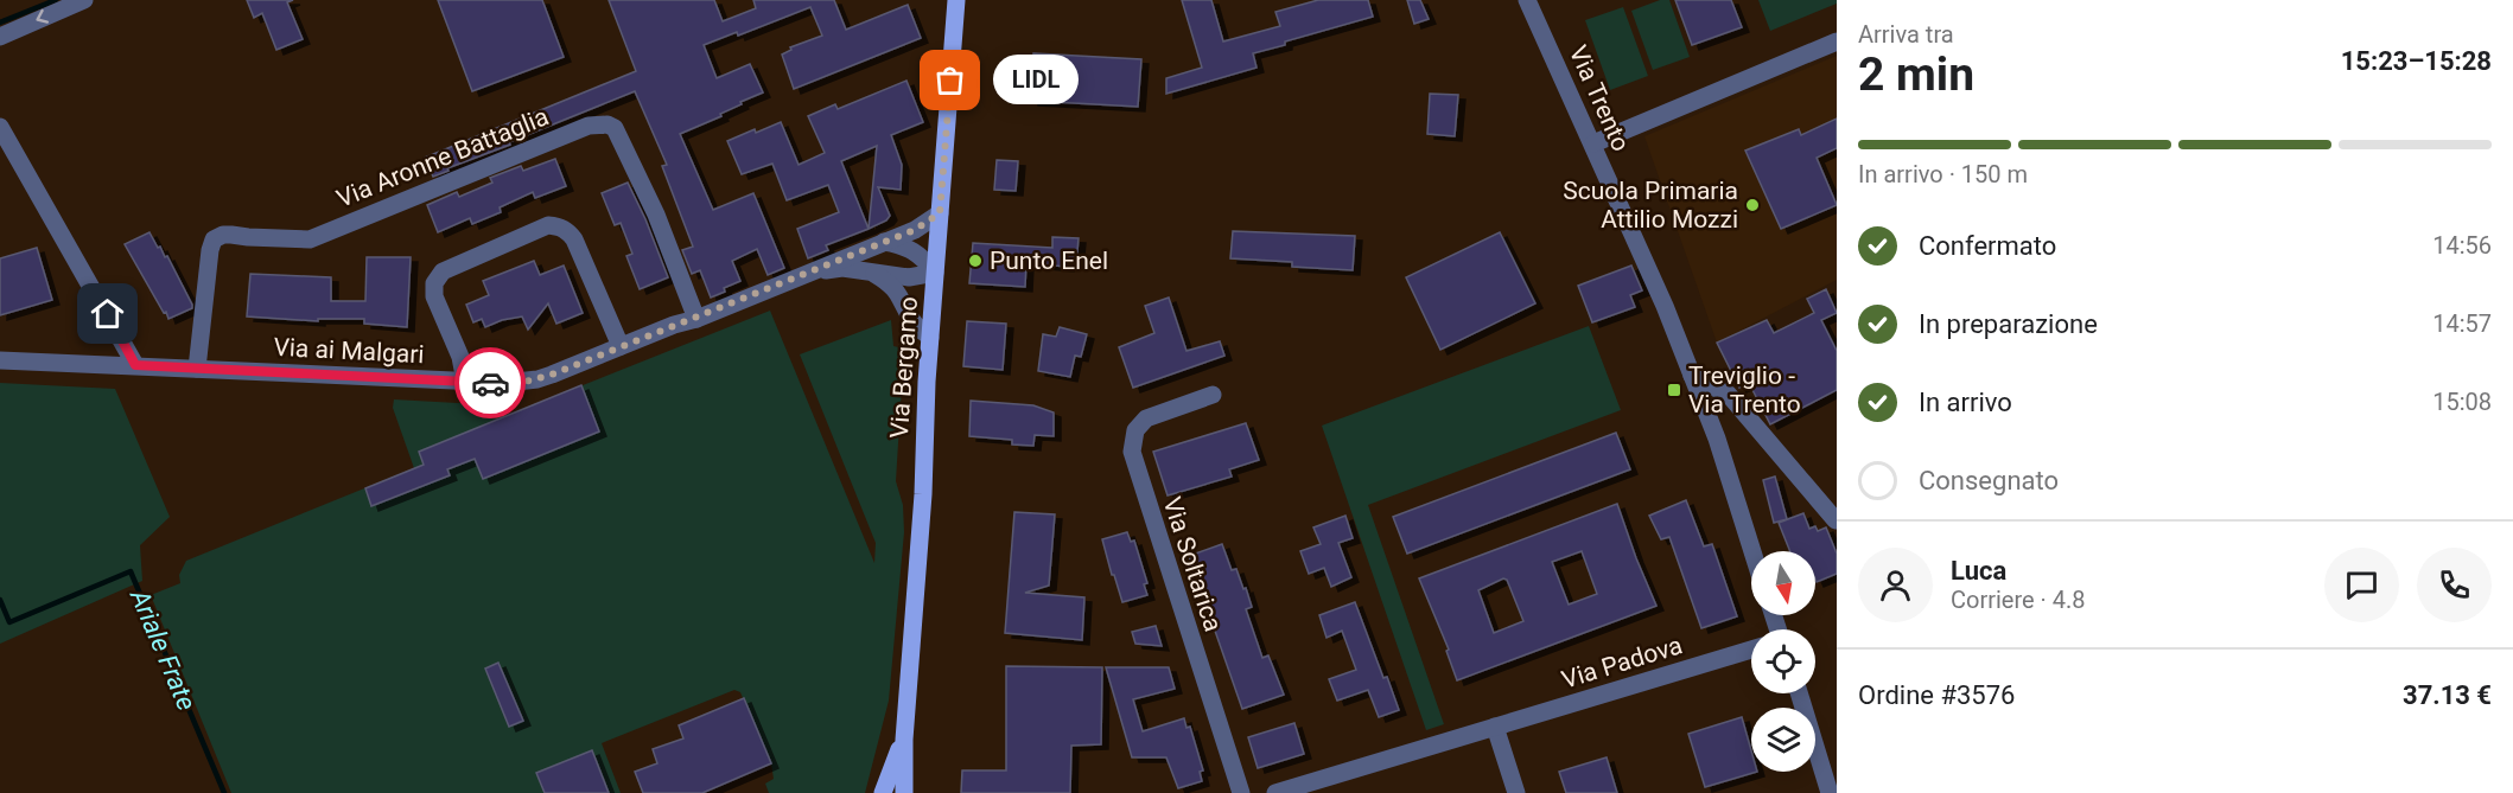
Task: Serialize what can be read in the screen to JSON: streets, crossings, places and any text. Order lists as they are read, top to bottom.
{
  "streets": {
    "main road": ["Via Bergamo"],
    "street": [
      "Via Trento",
      "Via Aronne Battaglia",
      "Via ai Malgari",
      "Via Soltarica",
      "Via Padova"
    ]
  },
  "crossings": [
    ["Via Aronne Battaglia", "Via ai Malgari"],
    ["Via ai Malgari", "Via Bergamo"]
  ],
  "water": ["Ariale Frate"],
  "places": {
    "other": ["LIDL", "Scuola Primaria Attilio Mozzi", "Punto Enel"],
    "transit": ["Treviglio - Via Trento"]
  },
  "north": "bottom",
  "page": {
    "heading": ["2 min", "Arriva tra", "15:23–15:28"],
    "panel": [
      "Luca",
      "Corriere · 4.8",
      "Ordine #3576",
      "37.13 €"
    ],
    "bubble": "LIDL",
    "bar": "In arrivo · 150 m",
    "list": [
      ["Confermato", "14:56"],
      ["In preparazione", "14:57"],
      ["In arrivo", "15:08"],
      "Consegnato"
    ]
  }
}
